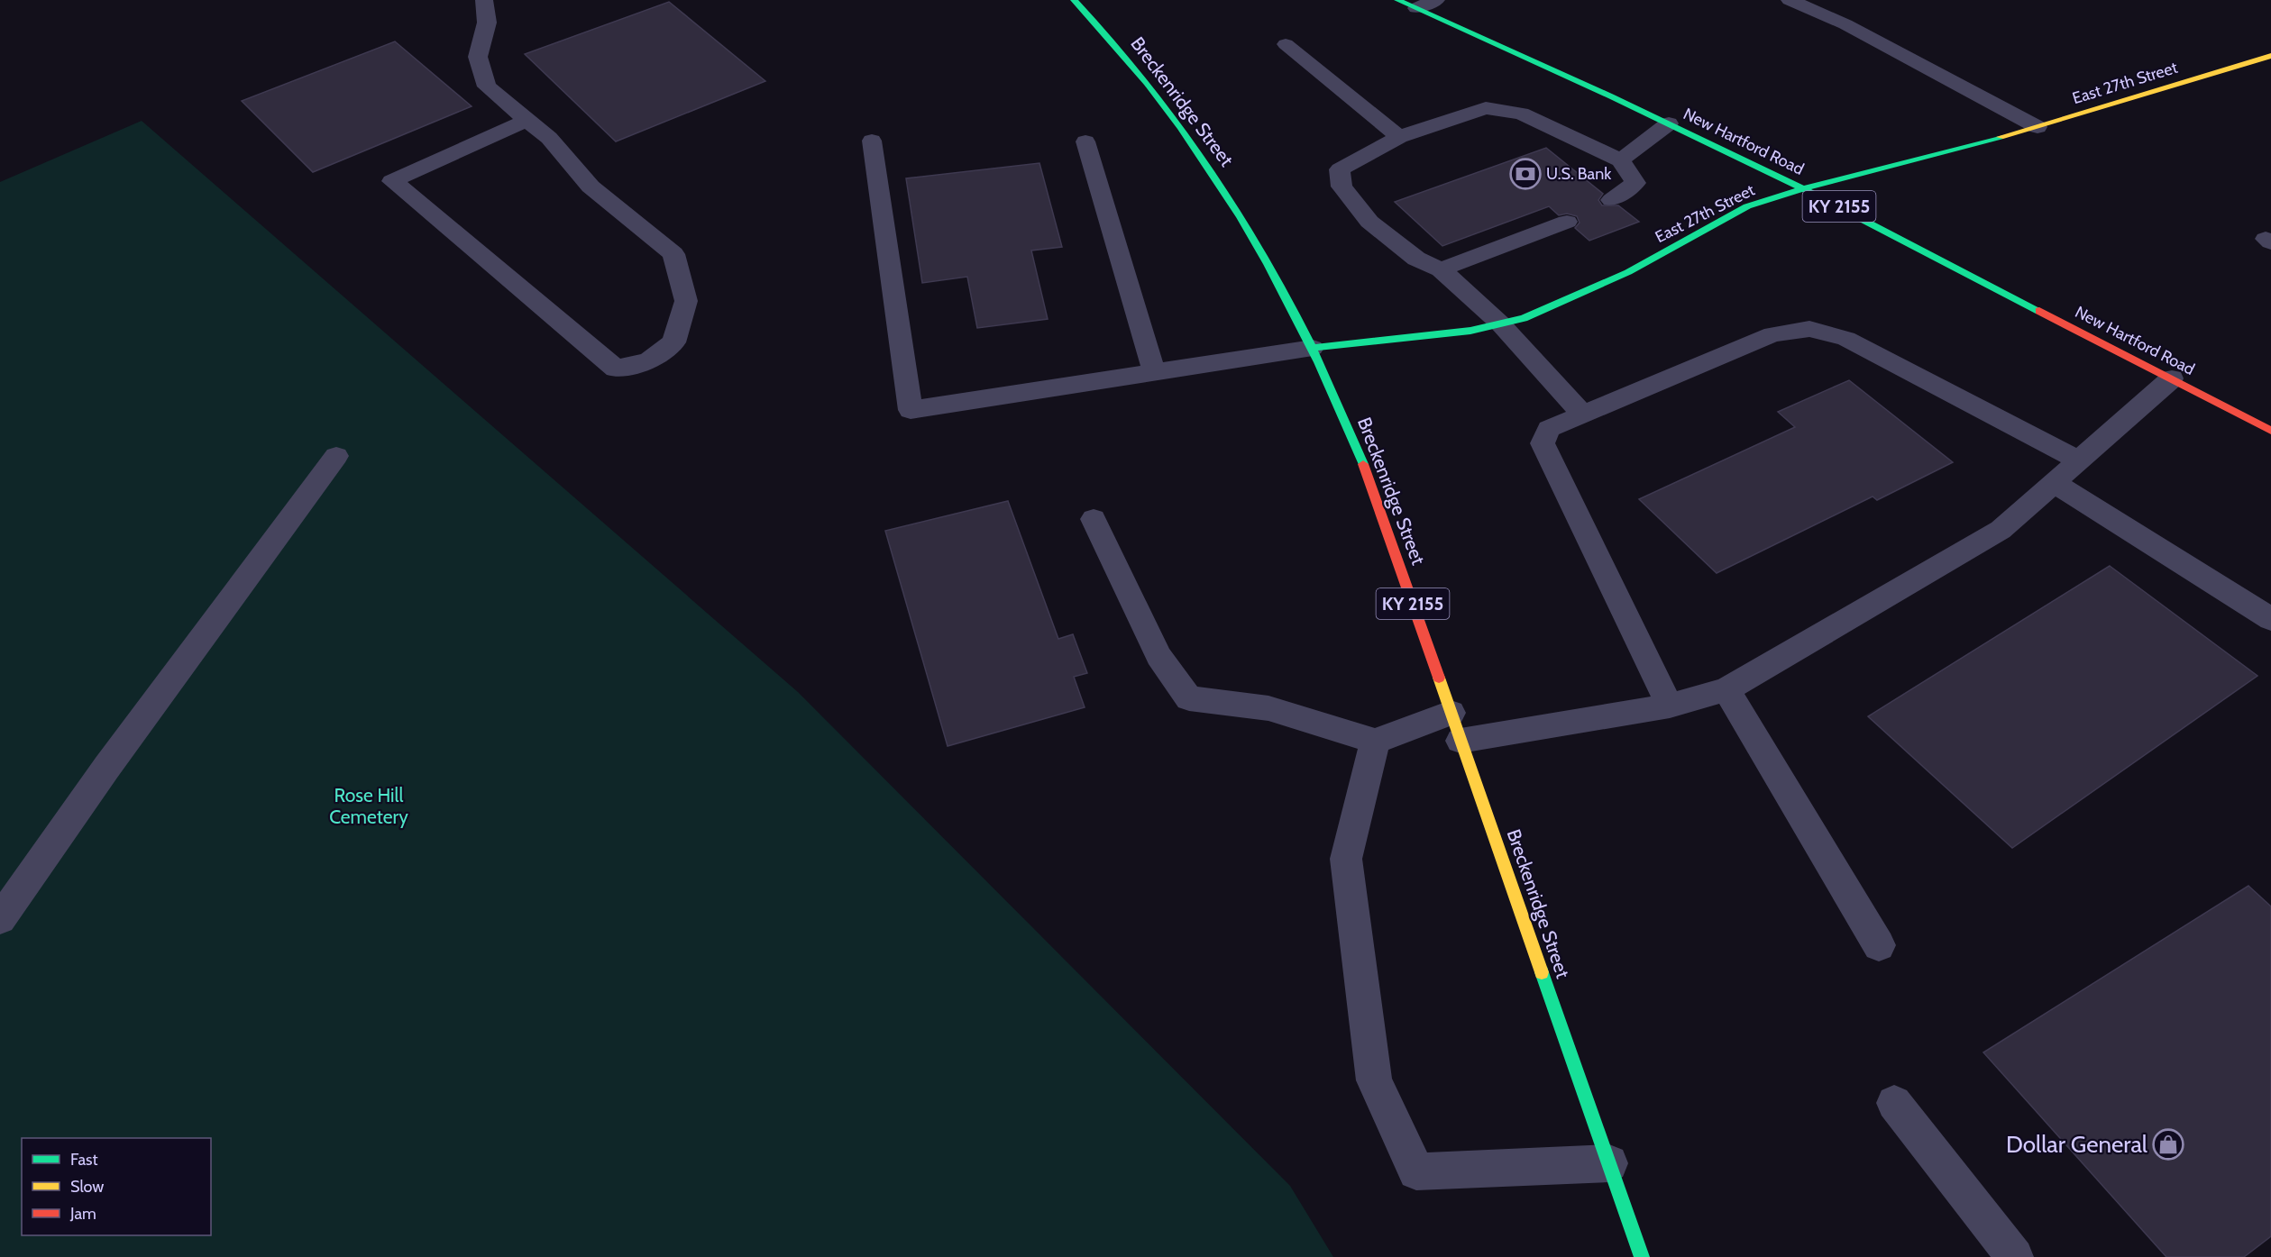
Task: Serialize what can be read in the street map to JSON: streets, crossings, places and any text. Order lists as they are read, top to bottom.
{
  "streets": {
    "main road": [
      "East 27th Street",
      "Breckenridge Street",
      "New Hartford Road",
      "KY 2155"
    ]
  },
  "crossings": [
    ["East 27th Street", "Breckenridge Street"],
    ["East 27th Street", "New Hartford Road"]
  ],
  "parks": ["Rose Hill Cemetery"],
  "places": {
    "bank": ["U.S. Bank"],
    "shop": ["Dollar General"]
  },
  "legend": ["Fast", "Slow", "Jam"]
}
